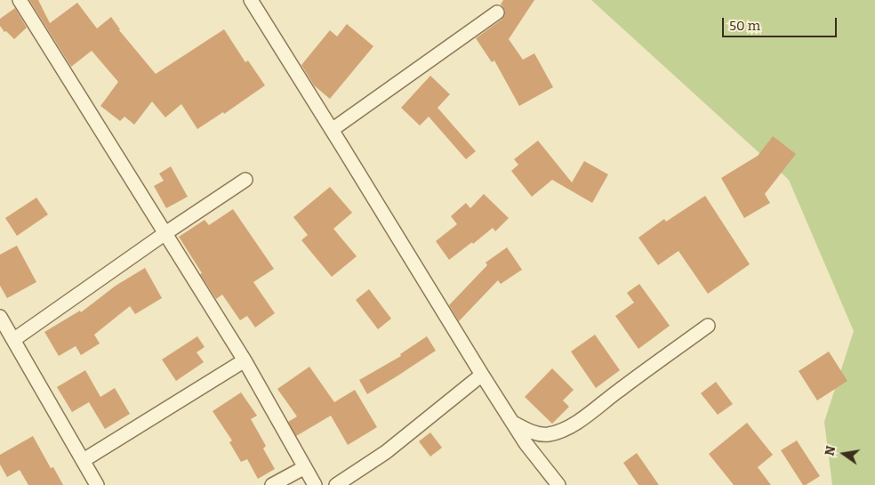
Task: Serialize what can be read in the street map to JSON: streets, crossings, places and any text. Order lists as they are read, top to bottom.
{
  "scale_bar": "50 m",
  "north": "left"
}
